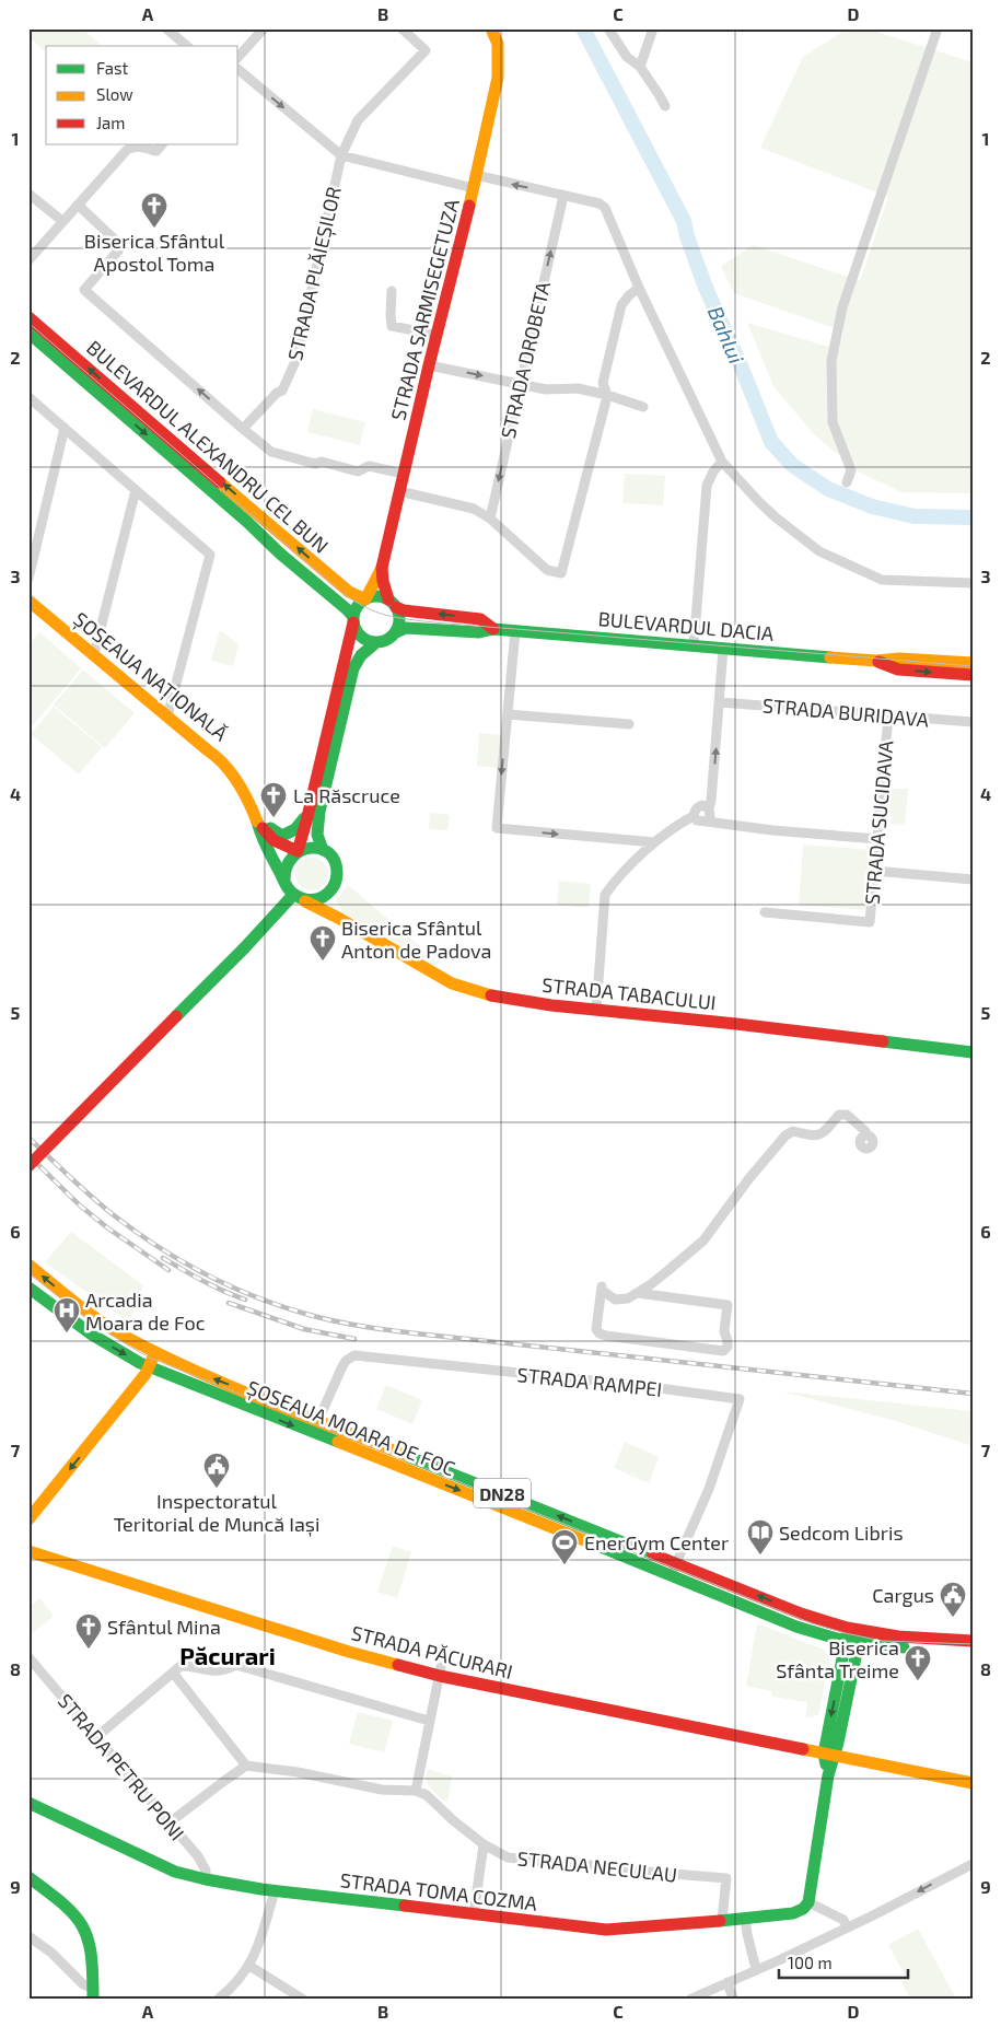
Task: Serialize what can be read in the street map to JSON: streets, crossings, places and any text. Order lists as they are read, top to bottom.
{
  "streets": {
    "main road": [
      "STRADA SARMISEGETUZA",
      "BULEVARDUL ALEXANDRU CEL BUN",
      "BULEVARDUL DACIA",
      "ȘOSEAUA NAȚIONALĂ",
      "STRADA TABACULUI",
      "ȘOSEAUA MOARA DE FOC",
      "DN28",
      "STRADA PĂCURARI",
      "STRADA TOMA COZMA"
    ],
    "street": [
      "STRADA PLĂIEȘILOR",
      "STRADA DROBETA",
      "STRADA BURIDAVA",
      "STRADA SUCIDAVA",
      "STRADA RAMPEI",
      "STRADA PETRU PONI",
      "STRADA NECULAU"
    ]
  },
  "crossings": [
    ["STRADA SARMISEGETUZA", "BULEVARDUL ALEXANDRU CEL BUN"],
    ["ȘOSEAUA NAȚIONALĂ", "STRADA TABACULUI"],
    ["STRADA BURIDAVA", "STRADA SUCIDAVA"],
    ["STRADA RAMPEI", "ȘOSEAUA MOARA DE FOC"],
    ["ȘOSEAUA MOARA DE FOC", "DN28"],
    ["STRADA PETRU PONI", "STRADA TOMA COZMA"],
    ["STRADA NECULAU", "STRADA TOMA COZMA"]
  ],
  "districts": ["Păcurari"],
  "water": ["Bahlui"],
  "places": {
    "church": [
      "Biserica Sfântul Apostol Toma",
      "La Răscruce",
      "Biserica Sfântul Anton de Padova",
      "Sfântul Mina",
      "Biserica Sfânta Treime"
    ],
    "hospital": ["Arcadia Moara de Foc"],
    "public building": ["Inspectoratul Teritorial de Muncă Iași", "Cargus"],
    "library": ["Sedcom Libris"],
    "sports": ["EnerGym Center"]
  },
  "legend": ["Fast", "Slow", "Jam"],
  "scale_bar": "100 m",
  "grid": {
    "columns": [
      "A",
      "B",
      "C",
      "D"
    ],
    "rows": [
      "1",
      "2",
      "3",
      "4",
      "5",
      "6",
      "7",
      "8",
      "9"
    ]
  }
}
